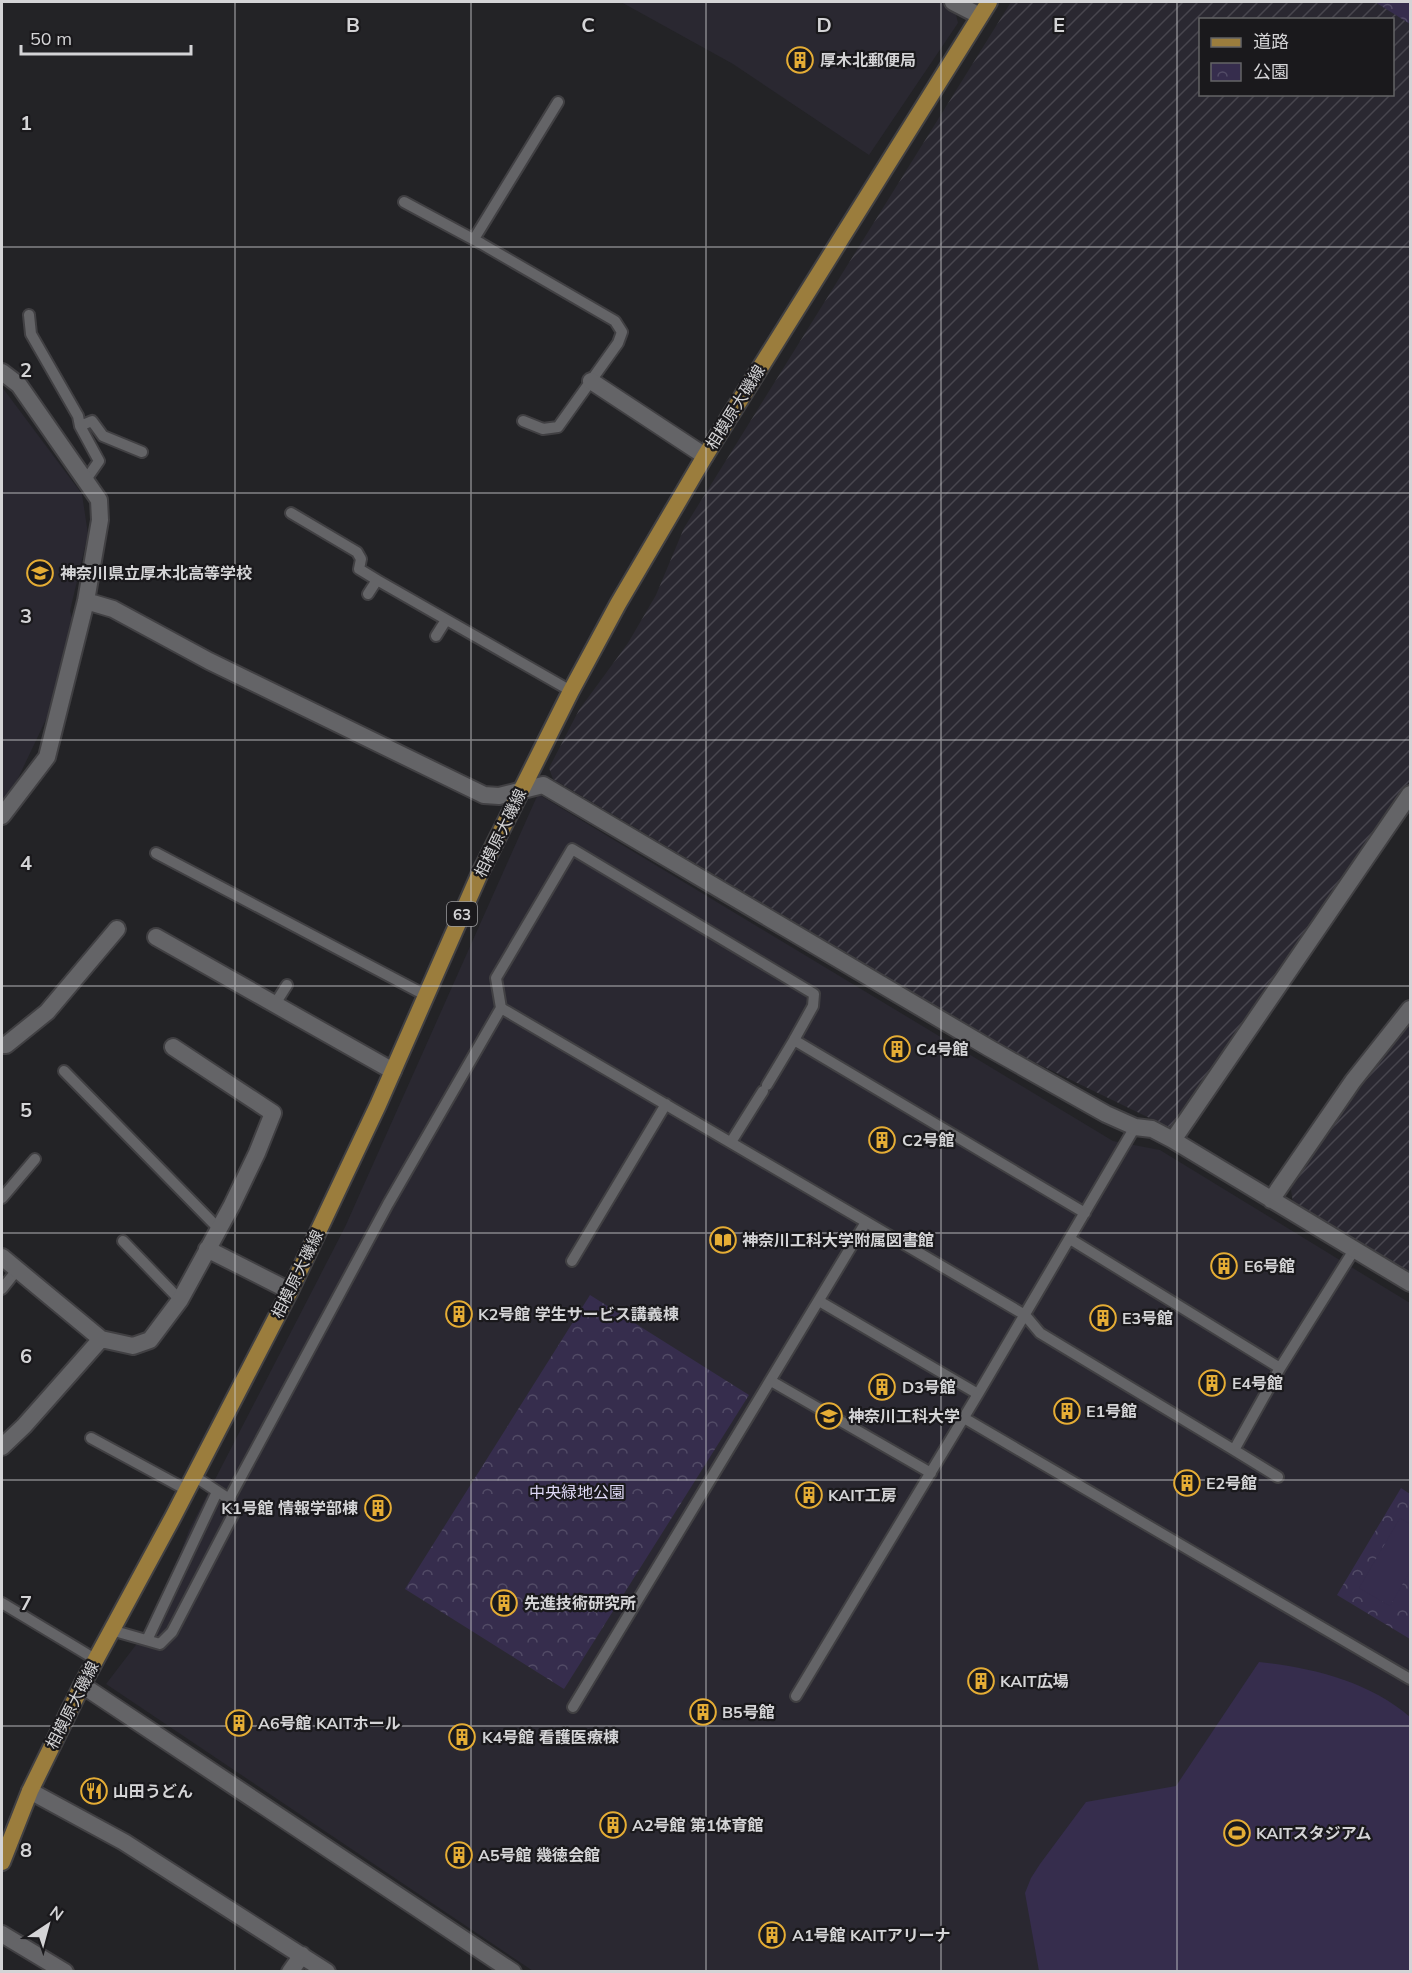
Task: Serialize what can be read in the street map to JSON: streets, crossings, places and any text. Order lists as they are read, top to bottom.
{
  "streets": {
    "main road": ["相模原大磯線", "63"]
  },
  "parks": ["中央緑地公園"],
  "places": {
    "building": [
      "厚木北郵便局",
      "C4号館",
      "C2号館",
      "E6号館",
      "K2号館 学生サービス講義棟",
      "E3号館",
      "E4号館",
      "D3号館",
      "E1号館",
      "E2号館",
      "KAIT工房",
      "K1号館 情報学部棟",
      "先進技術研究所",
      "KAIT広場",
      "B5号館",
      "A6号館 KAITホール",
      "K4号館 看護医療棟",
      "A2号館 第1体育館",
      "A5号館 幾徳会館",
      "A1号館 KAITアリーナ"
    ],
    "school or university": ["神奈川県立厚木北高等学校", "神奈川工科大学"],
    "library": ["神奈川工科大学附属図書館"],
    "restaurant": ["山田うどん"],
    "sports": ["KAITスタジアム"]
  },
  "legend": ["道路", "公園"],
  "scale_bar": "50 m",
  "north": "top right",
  "grid": {
    "columns": [
      "B",
      "C",
      "D",
      "E"
    ],
    "rows": [
      "1",
      "2",
      "3",
      "4",
      "5",
      "6",
      "7",
      "8"
    ]
  }
}
